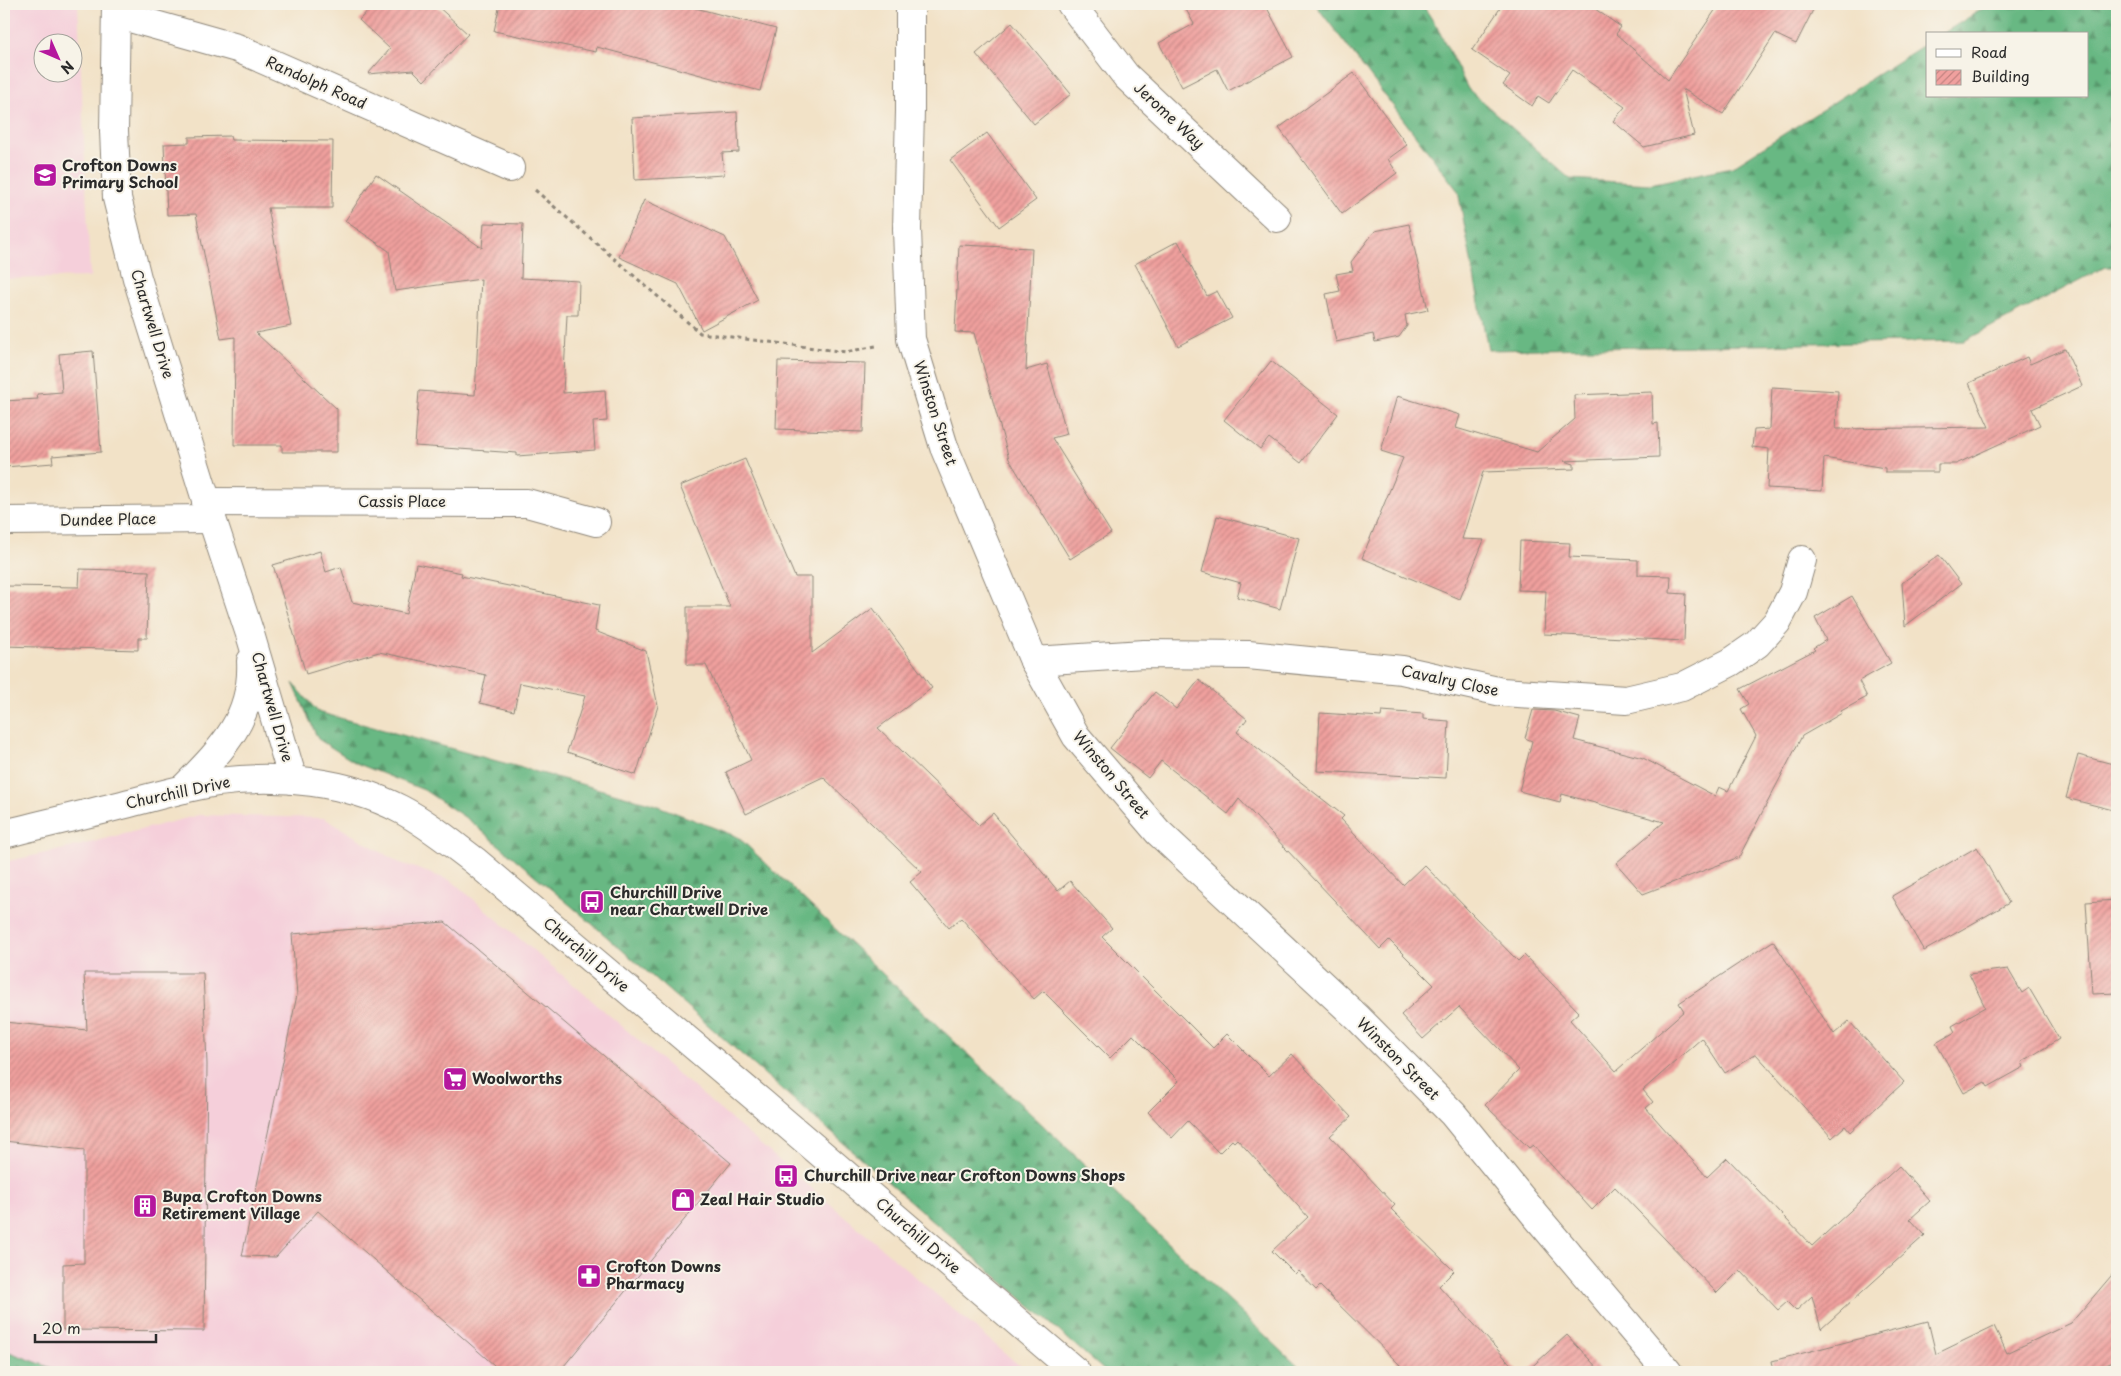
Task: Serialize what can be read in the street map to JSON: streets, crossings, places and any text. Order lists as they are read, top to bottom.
{
  "streets": {
    "street": [
      "Randolph Road",
      "Jerome Way",
      "Chartwell Drive",
      "Winston Street",
      "Cassis Place",
      "Dundee Place",
      "Cavalry Close",
      "Churchill Drive"
    ]
  },
  "crossings": [
    ["Randolph Road", "Chartwell Drive"],
    ["Chartwell Drive", "Cassis Place"],
    ["Chartwell Drive", "Dundee Place"],
    ["Chartwell Drive", "Churchill Drive"],
    ["Winston Street", "Cavalry Close"],
    ["Cassis Place", "Dundee Place"]
  ],
  "places": {
    "school or university": ["Crofton Downs Primary School"],
    "bus stop": ["Churchill Drive near Chartwell Drive", "Churchill Drive near Crofton Downs Shops"],
    "supermarket": ["Woolworths"],
    "shop": ["Zeal Hair Studio"],
    "building": ["Bupa Crofton Downs Retirement Village"],
    "pharmacy": ["Crofton Downs Pharmacy"]
  },
  "legend": ["Road", "Building"],
  "scale_bar": "20 m",
  "north": "bottom right"
}
